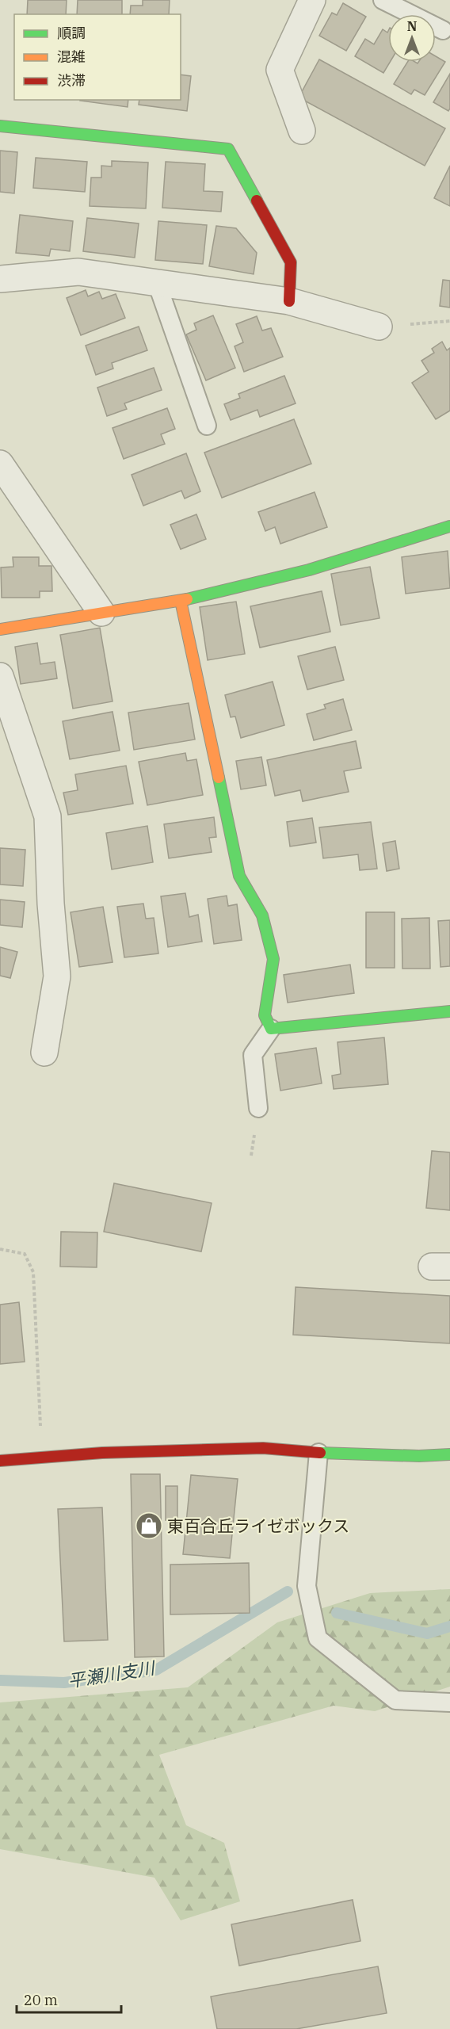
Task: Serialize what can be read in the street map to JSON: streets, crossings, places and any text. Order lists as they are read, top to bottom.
{
  "water": ["平瀬川支川"],
  "places": {
    "shop": ["東百合丘ライゼボックス"]
  },
  "legend": ["順調", "混雑", "渋滞"],
  "scale_bar": "20 m",
  "north": "top"
}
